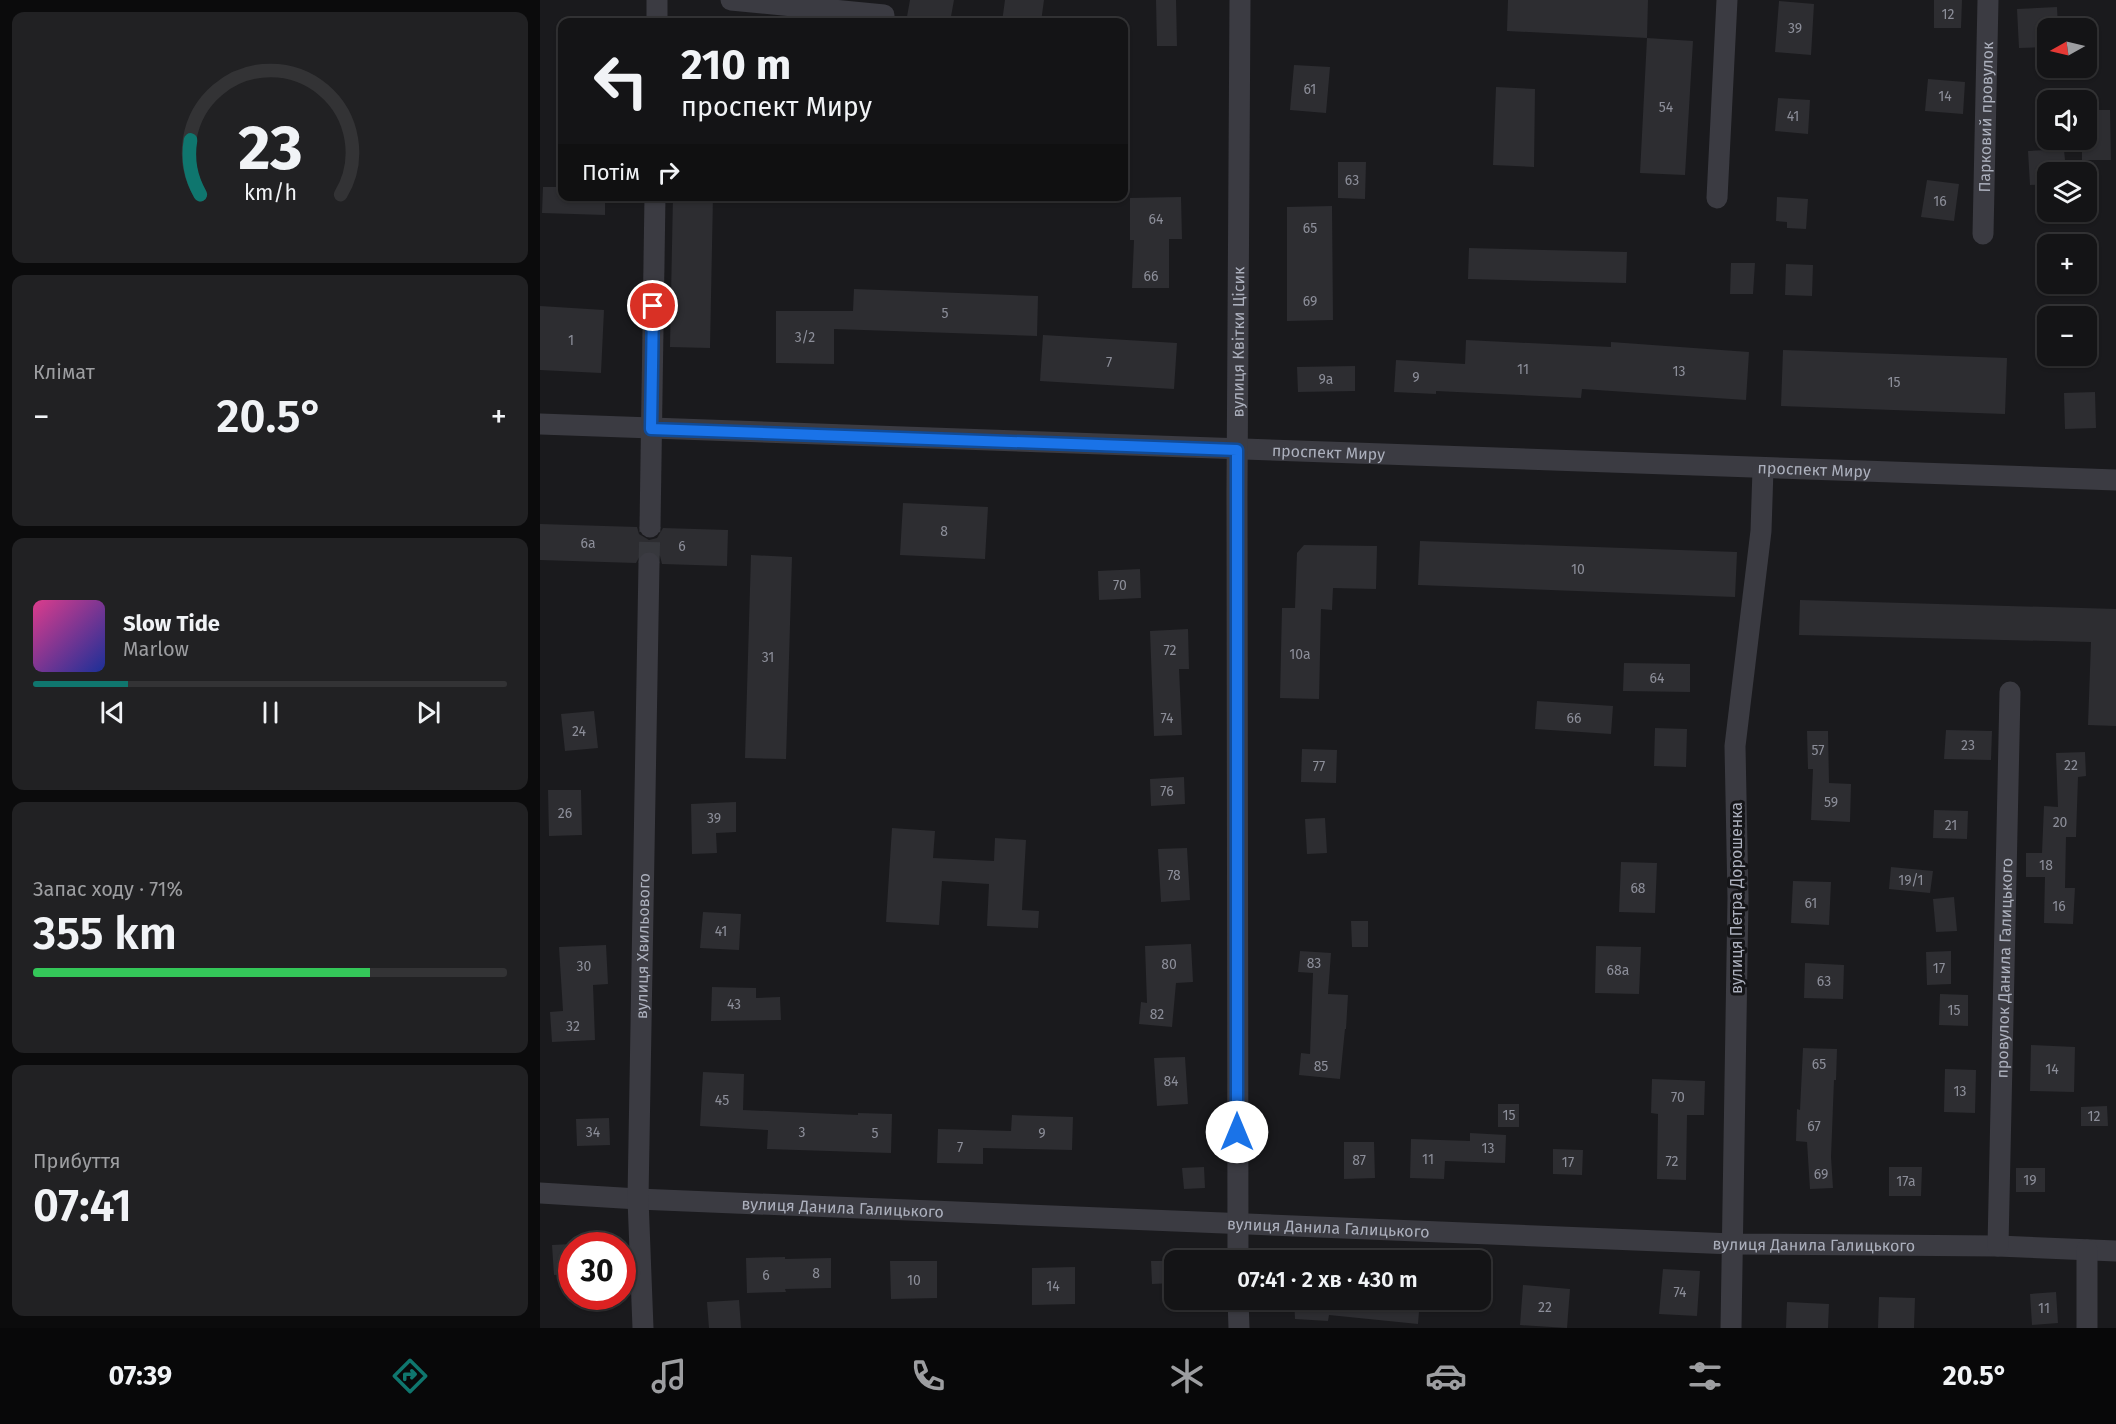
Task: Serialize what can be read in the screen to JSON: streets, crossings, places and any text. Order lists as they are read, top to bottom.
{
  "streets": {
    "street": [
      "Парковий провулок",
      "вулиця Квітки Цісик",
      "проспект Миру",
      "вулиця Петра Дорошенка",
      "вулиця Хвильового",
      "провулок Данила Галицького",
      "вулиця Данила Галицького"
    ]
  },
  "crossings": [
    ["вулиця Квітки Цісик", "проспект Миру"],
    ["вулиця Квітки Цісик", "вулиця Данила Галицького"],
    ["проспект Миру", "вулиця Петра Дорошенка"],
    ["вулиця Петра Дорошенка", "вулиця Данила Галицького"],
    ["вулиця Хвильового", "вулиця Данила Галицького"],
    ["провулок Данила Галицького", "вулиця Данила Галицького"]
  ],
  "house_numbers": [
    "12",
    "39",
    "61",
    "14",
    "54",
    "41",
    "63",
    "16",
    "64",
    "65",
    "66",
    "69",
    "5",
    "3/2",
    "1",
    "7",
    "11",
    "13",
    "9",
    "9а",
    "15",
    "8",
    "6а",
    "6",
    "10",
    "70",
    "72",
    "10а",
    "31",
    "64",
    "74",
    "66",
    "24",
    "23",
    "57",
    "22",
    "77",
    "76",
    "59",
    "26",
    "39",
    "20",
    "21",
    "18",
    "78",
    "19/1",
    "68",
    "61",
    "16",
    "41",
    "83",
    "80",
    "30",
    "17",
    "68а",
    "63",
    "43",
    "15",
    "82",
    "32",
    "65",
    "85",
    "14",
    "84",
    "13",
    "70",
    "45",
    "15",
    "12",
    "67",
    "34",
    "3",
    "5",
    "9",
    "7",
    "13",
    "11",
    "87",
    "72",
    "17",
    "69",
    "19",
    "17а",
    "8",
    "6",
    "10",
    "14",
    "74",
    "22",
    "11"
  ],
  "north": "left",
  "page": {
    "map_buttons": ["+", "−"],
    "turn": ["210 m", "проспект Миру"],
    "then": "Потім",
    "tile": [
      "Клімат",
      ["Запас ходу · 71%", "355 km"],
      ["Прибуття", "07:41"]
    ],
    "heat": ["−", "20.5°", "+"],
    "song": ["Slow Tide", "Marlow"],
    "limit": "30",
    "trip": "07:41 · 2 хв · 430 m",
    "tabs": ["07:39", "20.5°"],
    "gauge": ["23", "km/h"]
  }
}
